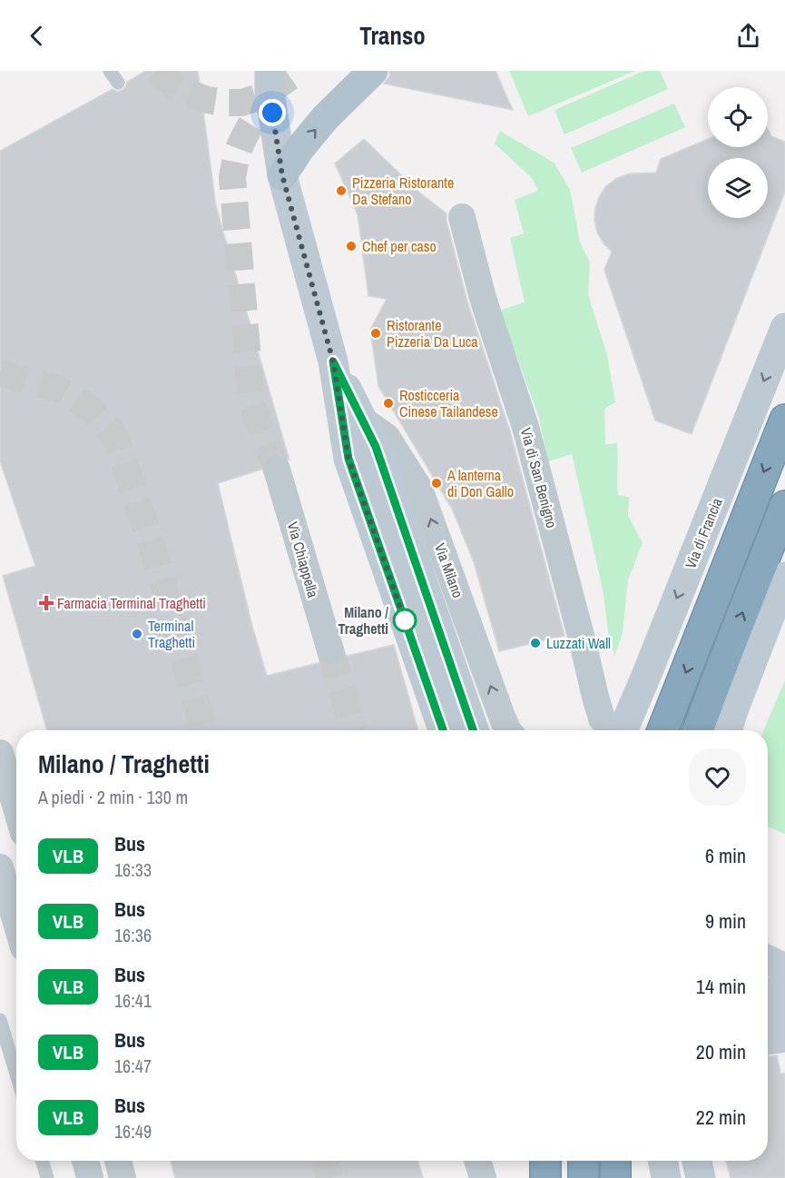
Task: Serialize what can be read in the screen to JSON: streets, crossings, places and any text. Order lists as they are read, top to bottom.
{
  "streets": {
    "main road": ["Via di Francia", "Via Milano"],
    "street": ["Via di San Benigno", "Via Chiappella"]
  },
  "places": {
    "other": [
      "Pizzeria Ristorante Da Stefano",
      "Chef per caso",
      "Ristorante Pizzeria Da Luca",
      "Rosticceria Cinese Tailandese",
      "A lanterna di Don Gallo",
      "Milano / Traghetti",
      "Terminal Traghetti",
      "Luzzati Wall"
    ],
    "health": ["Farmacia Terminal Traghetti"]
  },
  "lines": ["bus line VLB"],
  "page": {
    "header": "Transo",
    "heading": ["Milano / Traghetti", "A piedi · 2 min · 130 m"],
    "list": [
      {
        "mark": "VLB",
        "name": "Bus",
        "note": "16:33",
        "value": "6 min"
      },
      {
        "mark": "VLB",
        "name": "Bus",
        "note": "16:36",
        "value": "9 min"
      },
      {
        "mark": "VLB",
        "name": "Bus",
        "note": "16:41",
        "value": "14 min"
      },
      {
        "mark": "VLB",
        "name": "Bus",
        "note": "16:47",
        "value": "20 min"
      },
      {
        "mark": "VLB",
        "name": "Bus",
        "note": "16:49",
        "value": "22 min"
      }
    ]
  }
}
